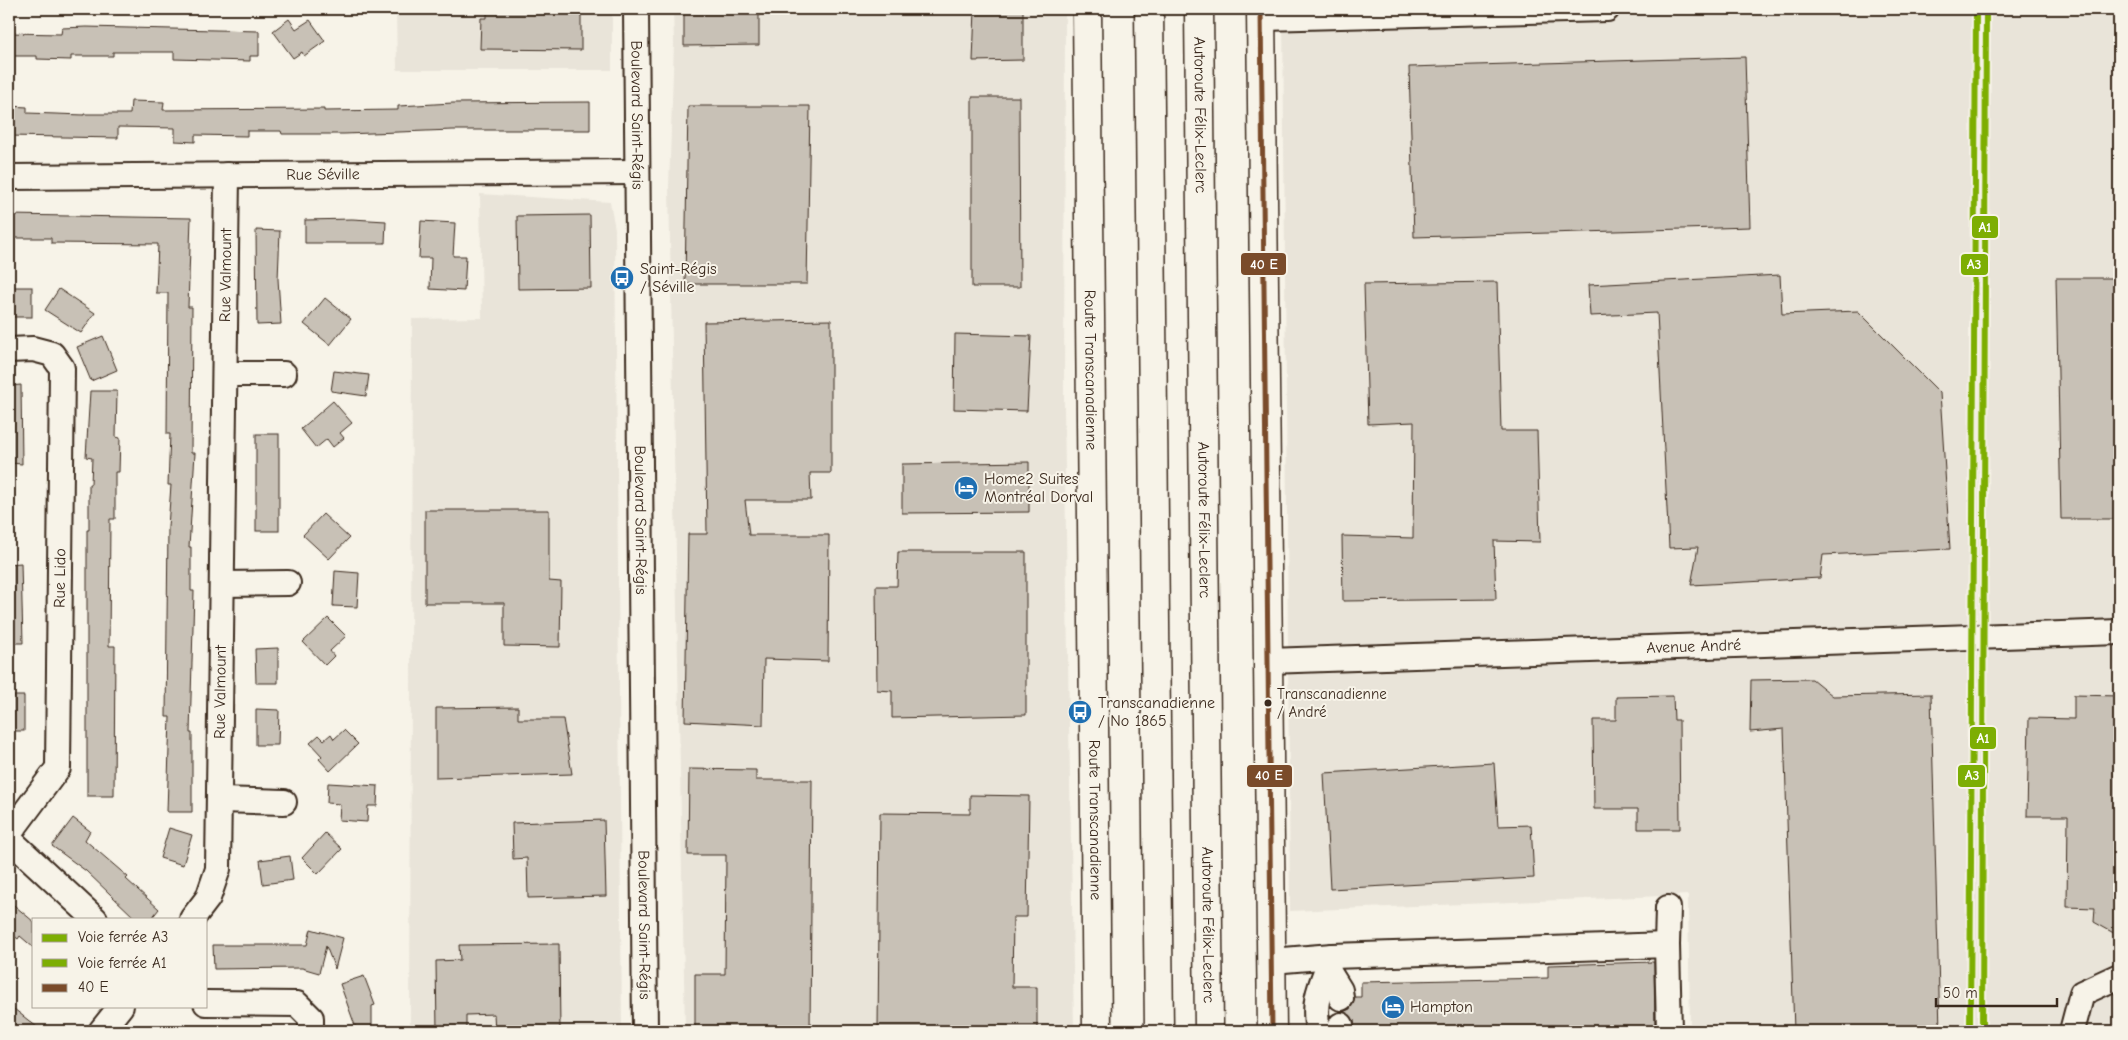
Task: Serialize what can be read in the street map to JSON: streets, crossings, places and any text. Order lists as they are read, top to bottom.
{
  "streets": {
    "main road": ["Autoroute Félix-Leclerc", "Route Transcanadienne"],
    "street": [
      "Boulevard Saint-Régis",
      "Rue Séville",
      "Rue Valmount",
      "Rue Lido",
      "Avenue André"
    ]
  },
  "crossings": [
    ["Boulevard Saint-Régis", "Rue Séville"],
    ["Rue Séville", "Rue Valmount"]
  ],
  "places": {
    "bus stop": ["Saint-Régis / Séville", "Transcanadienne / No 1865"],
    "hotel": ["Home2 Suites Montréal Dorval", "Hampton"],
    "other": ["Transcanadienne / André"]
  },
  "lines": ["rail line A3", "rail line A1"],
  "legend": ["Voie ferrée A3", "Voie ferrée A1", "40 E"],
  "scale_bar": "50 m"
}
